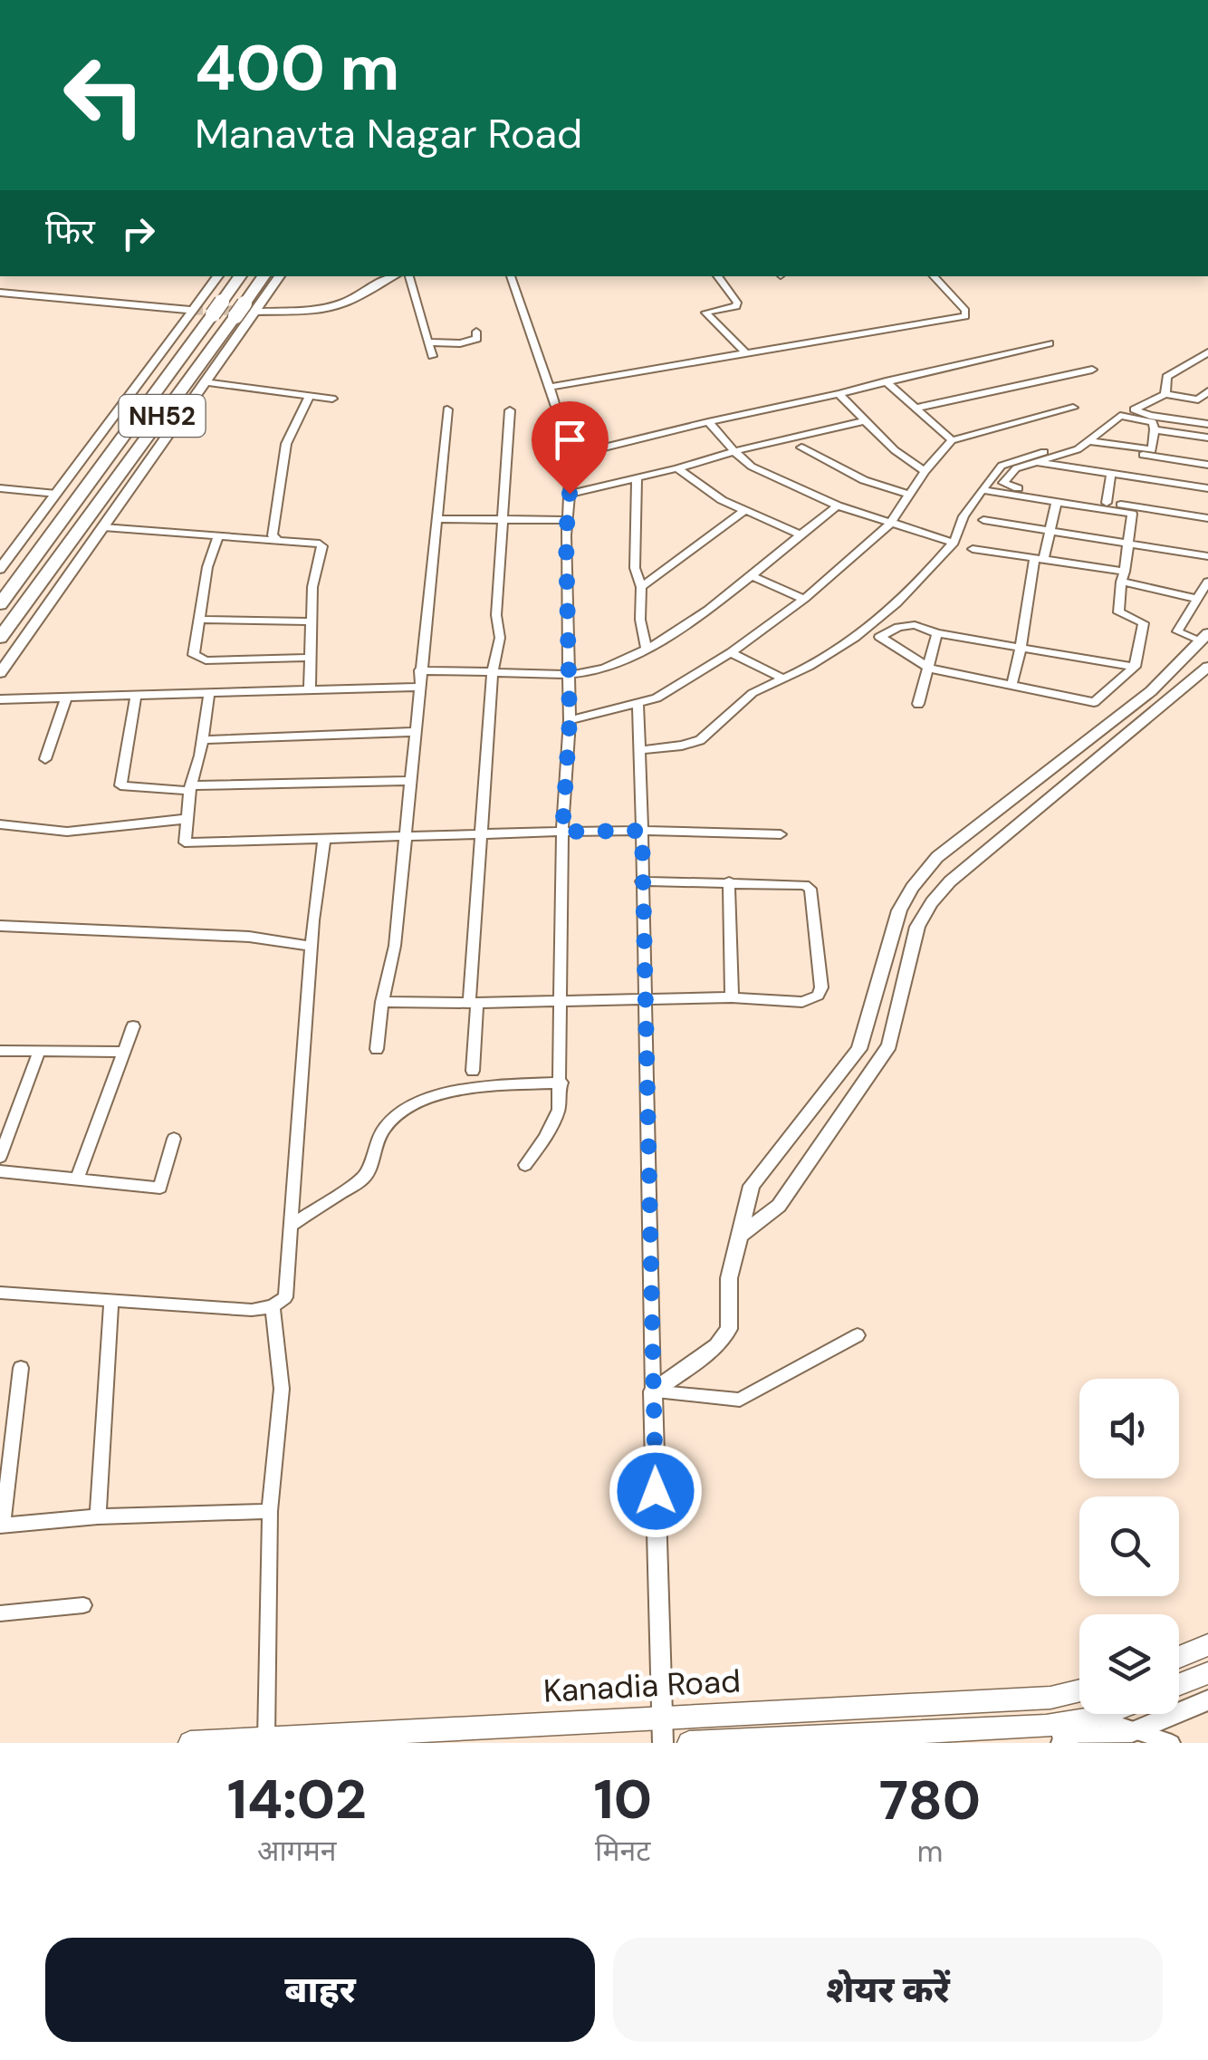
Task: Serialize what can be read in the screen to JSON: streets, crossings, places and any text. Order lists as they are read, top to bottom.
{
  "streets": {
    "highway": ["NH52"],
    "main road": ["Kanadia Road"]
  },
  "page": {
    "turn": ["400 m", "Manavta Nagar Road"],
    "then": "फिर",
    "eta": [
      "14:02",
      "आगमन",
      "10",
      "मिनट",
      "780",
      "m"
    ],
    "buttons": ["बाहर", "शेयर करें"]
  }
}
